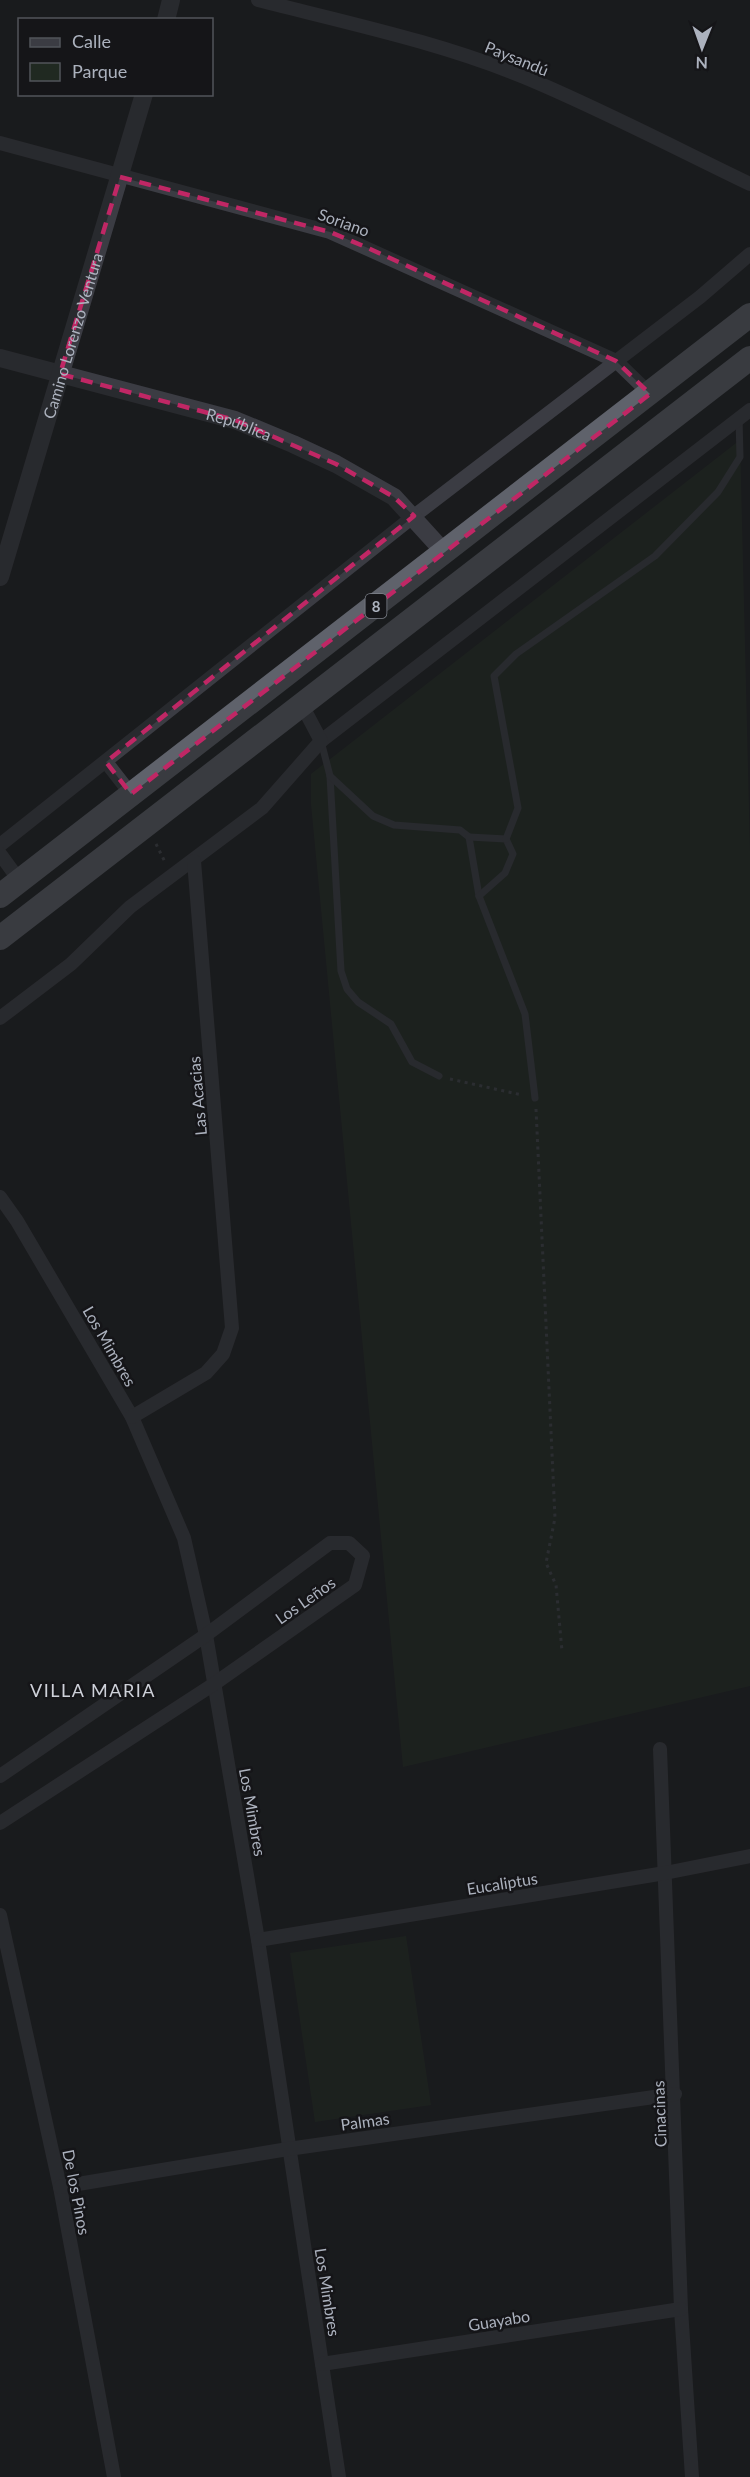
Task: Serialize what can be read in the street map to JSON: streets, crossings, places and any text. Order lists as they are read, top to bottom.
{
  "streets": {
    "highway": ["8"],
    "street": [
      "Paysandú",
      "Soriano",
      "Camino Lorenzo Ventura",
      "República",
      "Las Acacias",
      "Los Mimbres",
      "Los Leños",
      "Eucaliptus",
      "Cinacinas",
      "Palmas",
      "De los Pinos",
      "Guayabo"
    ]
  },
  "crossings": [
    ["Soriano", "Camino Lorenzo Ventura"],
    ["Soriano", "8"],
    ["Camino Lorenzo Ventura", "República"],
    ["República", "8"],
    ["Las Acacias", "Los Mimbres"],
    ["Los Mimbres", "Los Leños"],
    ["Los Mimbres", "Eucaliptus"],
    ["Los Mimbres", "Palmas"],
    ["Los Mimbres", "Guayabo"],
    ["Eucaliptus", "Cinacinas"],
    ["Cinacinas", "Palmas"],
    ["Cinacinas", "Guayabo"],
    ["Palmas", "De los Pinos"]
  ],
  "districts": ["VILLA MARIA"],
  "legend": ["Calle", "Parque"],
  "north": "bottom"
}
